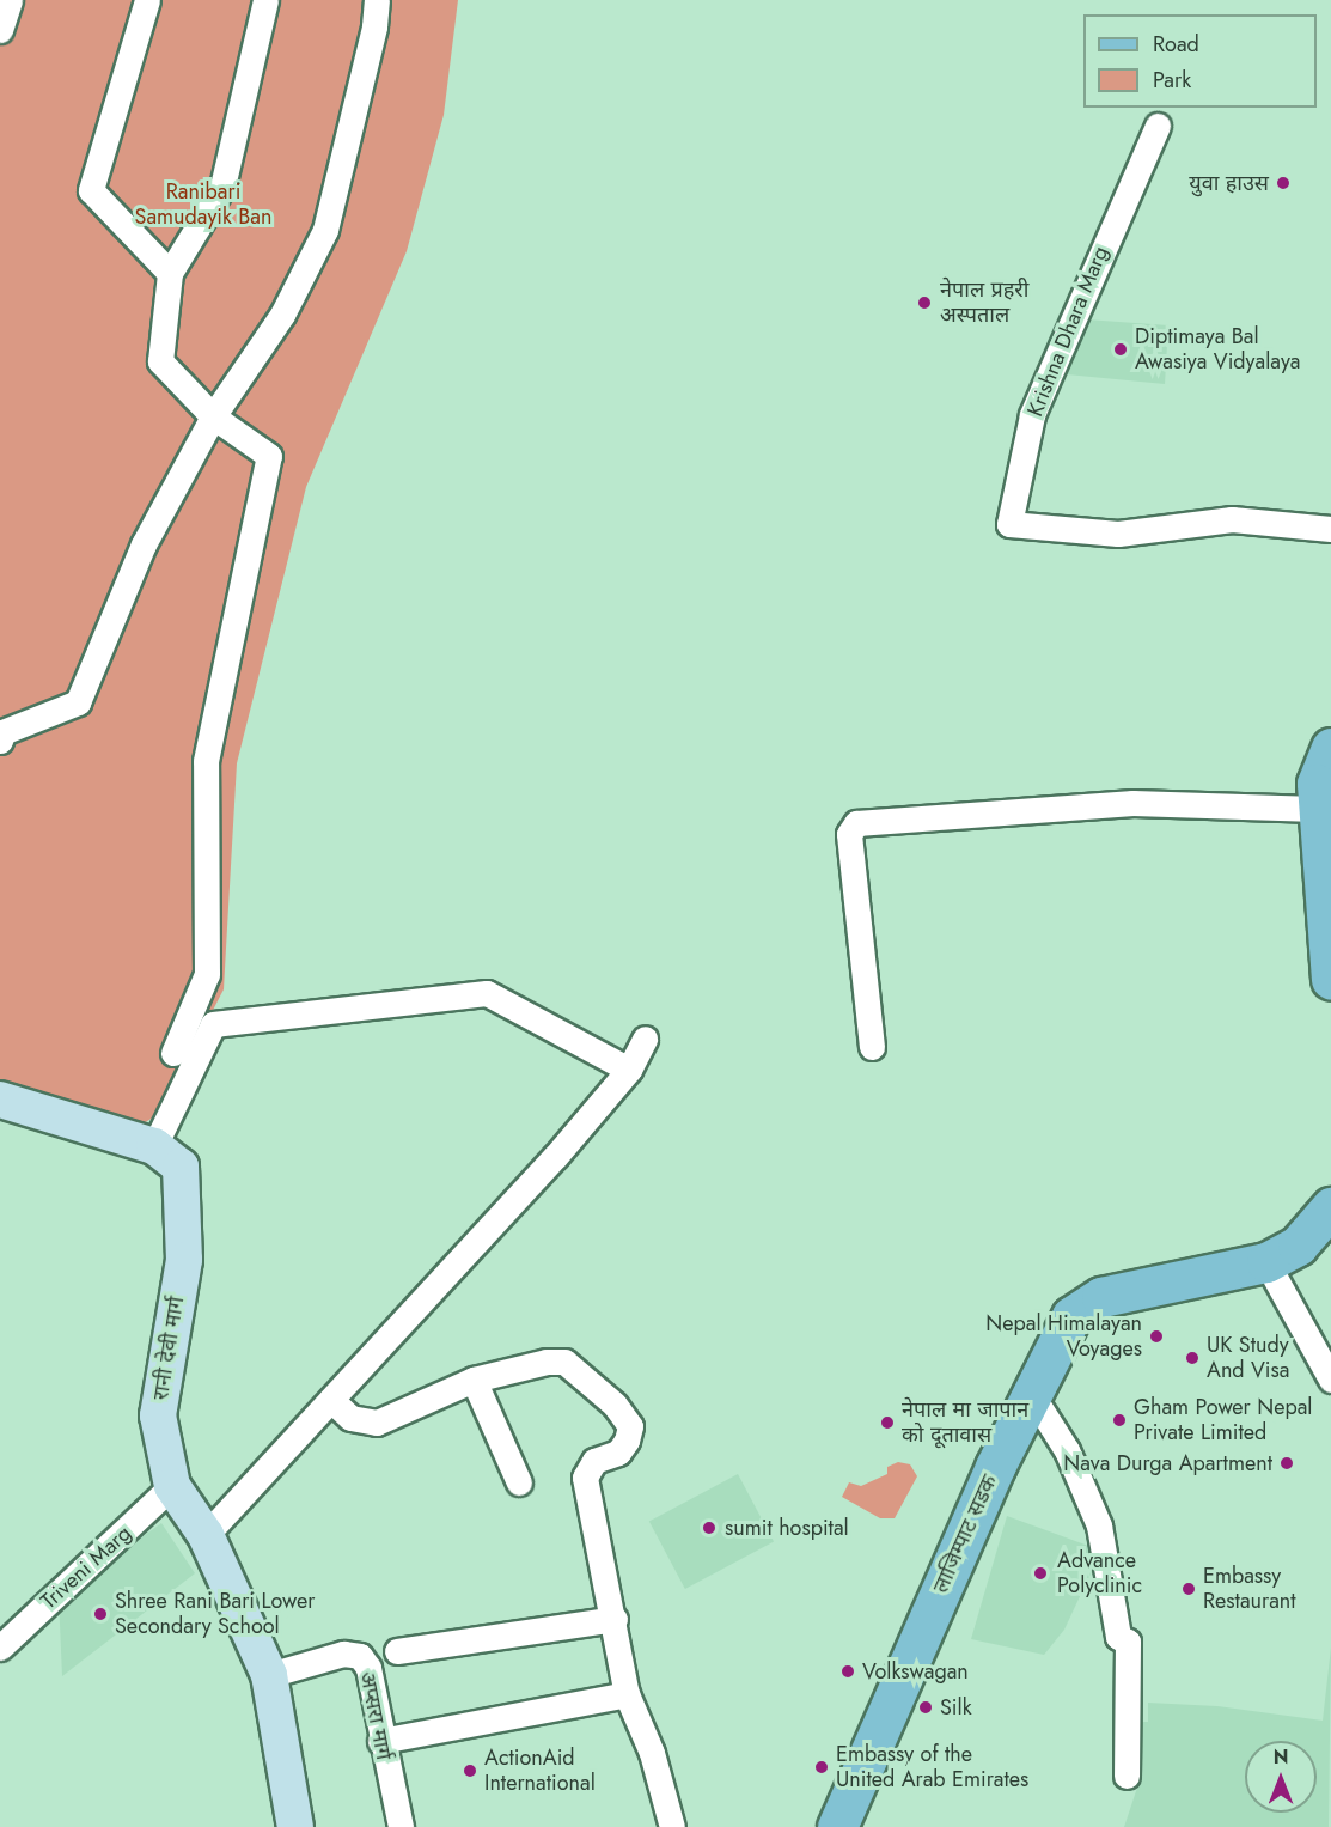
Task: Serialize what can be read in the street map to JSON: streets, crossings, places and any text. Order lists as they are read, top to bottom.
{
  "streets": {
    "main road": ["लाजिम्पाट सडक"],
    "street": [
      "Krishna Dhara Marg",
      "रानी देवी मार्ग",
      "Triveni Marg",
      "अप्सरा मार्ग"
    ]
  },
  "crossings": [
    ["रानी देवी मार्ग", "Triveni Marg"],
    ["रानी देवी मार्ग", "अप्सरा मार्ग"]
  ],
  "parks": ["Ranibari Samudayik Ban"],
  "places": [
    "युवा हाउस",
    "नेपाल प्रहरी अस्पताल",
    "Diptimaya Bal Awasiya Vidyalaya",
    "Nepal Himalayan Voyages",
    "UK Study And Visa",
    "Gham Power Nepal Private Limited",
    "नेपाल मा जापान को दूतावास",
    "Nava Durga Apartment",
    "sumit hospital",
    "Advance Polyclinic",
    "Embassy Restaurant",
    "Shree Rani Bari Lower Secondary School",
    "Volkswagan",
    "Silk",
    "Embassy of the United Arab Emirates",
    "ActionAid International"
  ],
  "legend": ["Road", "Park"],
  "north": "top"
}
